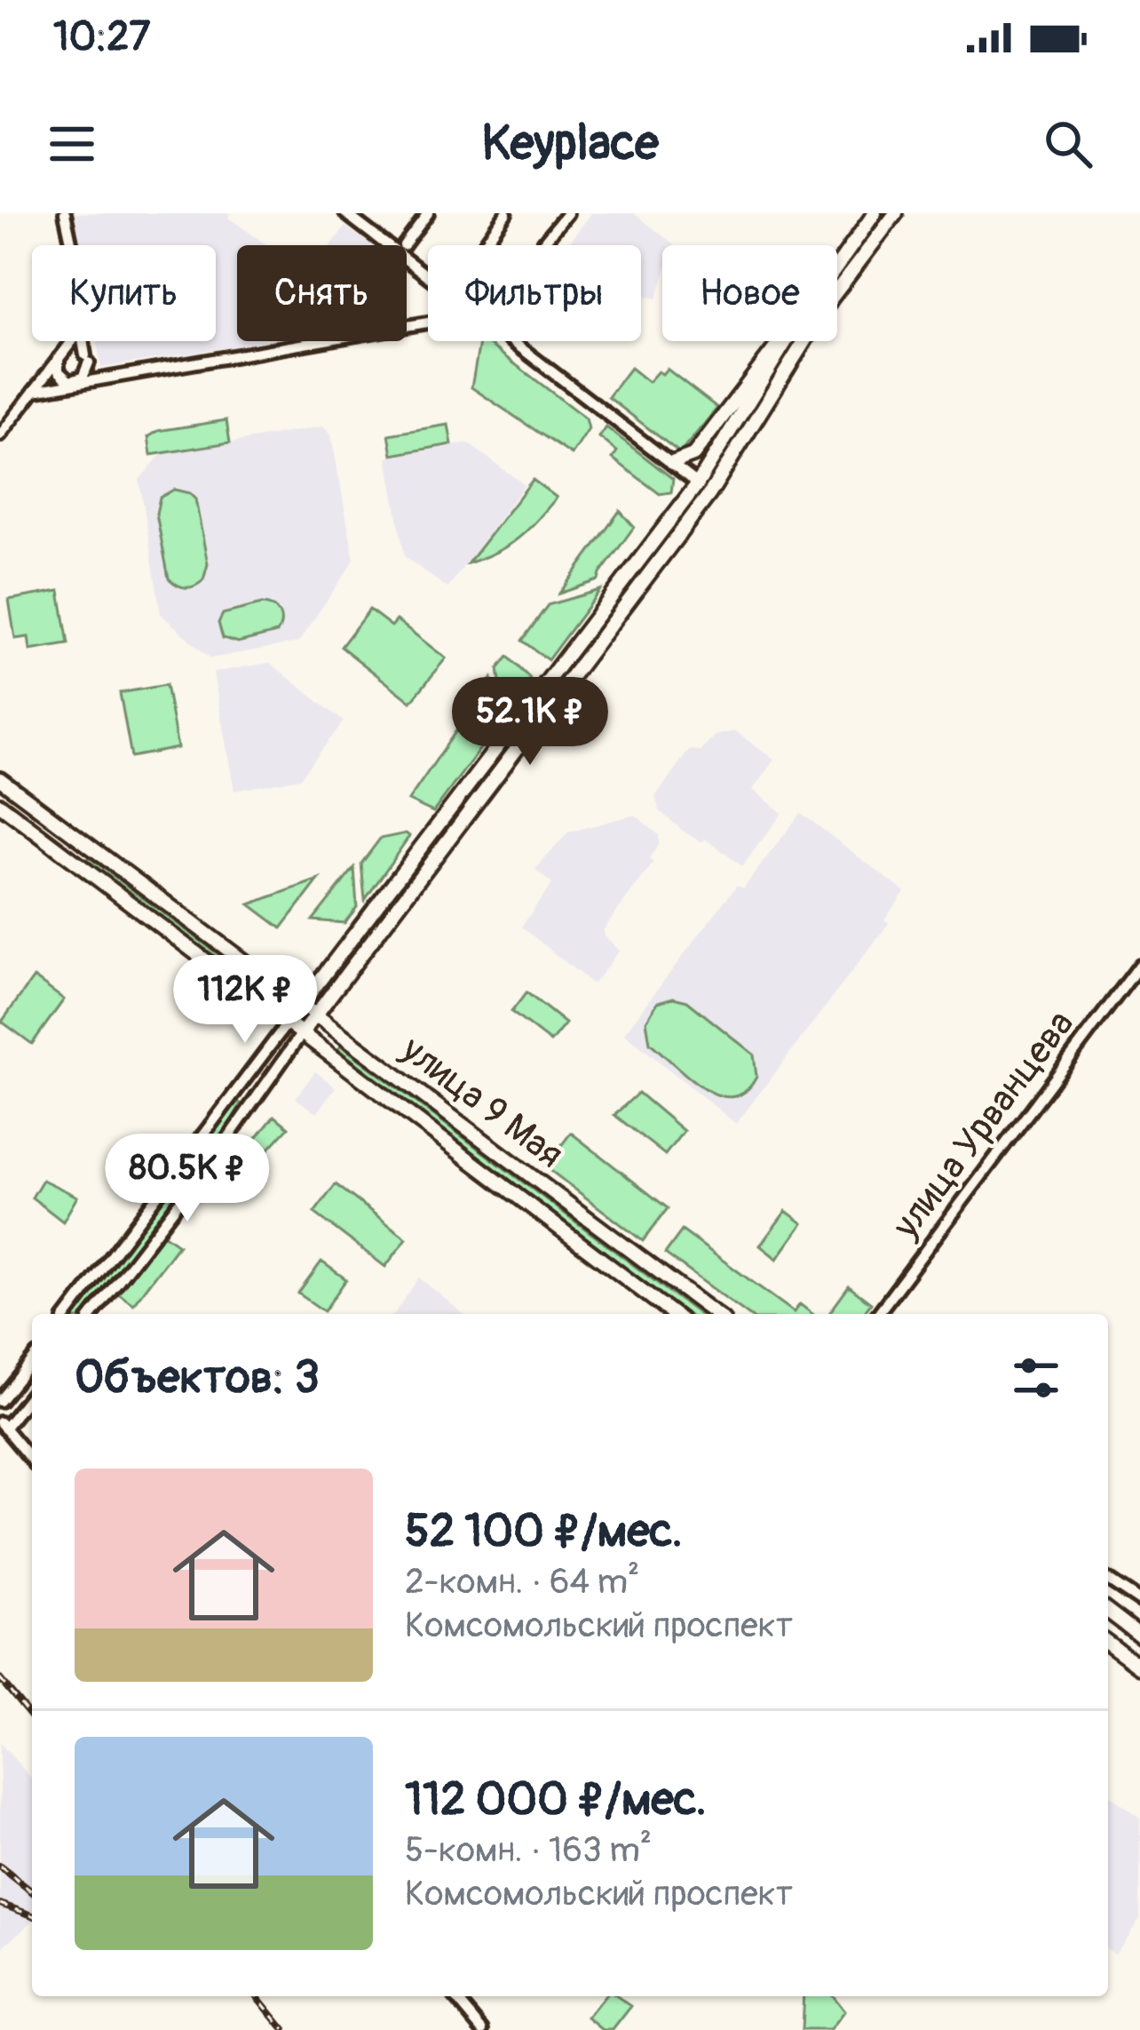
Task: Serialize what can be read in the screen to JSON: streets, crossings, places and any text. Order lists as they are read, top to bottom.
{
  "streets": {
    "main road": ["улица 9 Мая"],
    "street": ["улица Урванцева"]
  },
  "page": {
    "status": "10:27",
    "header": "Keyplace",
    "chip": [
      "Купить",
      "Снять",
      "Фильтры",
      "Новое"
    ],
    "price": ["52.1K ₽", "112K ₽", "80.5K ₽"],
    "heading": "Объектов: 3",
    "list": [
      {
        "name": "52 100 ₽/мес.",
        "note": "2-комн. · 64 m² · Комсомольский проспект"
      },
      {
        "name": "112 000 ₽/мес.",
        "note": "5-комн. · 163 m² · Комсомольский проспект"
      }
    ]
  }
}
